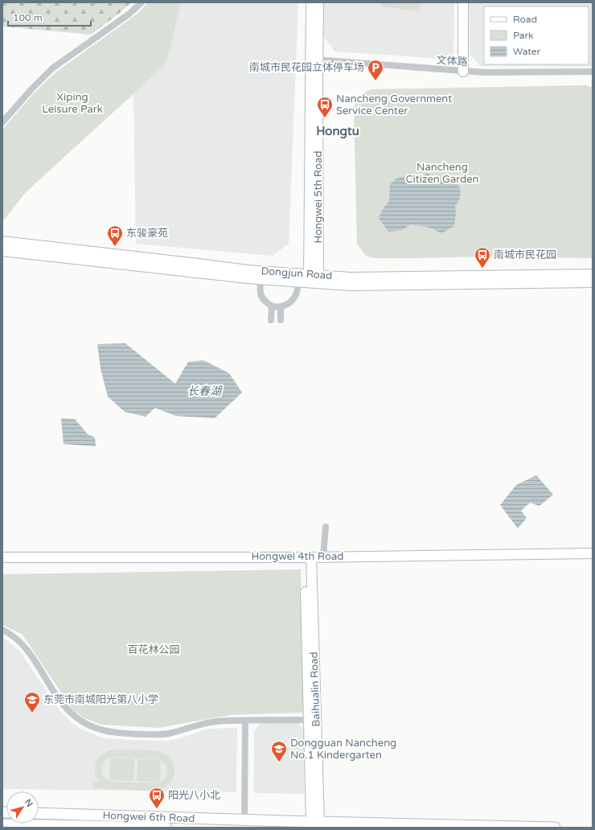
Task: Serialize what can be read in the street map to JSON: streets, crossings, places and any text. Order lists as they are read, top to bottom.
{
  "streets": {
    "main road": ["Hongwei 6th Road"],
    "street": [
      "文体路",
      "Hongwei 5th Road",
      "Dongjun Road",
      "Hongwei 4th Road",
      "Baihualin Road"
    ]
  },
  "crossings": [
    ["文体路", "Hongwei 5th Road"],
    ["Hongwei 5th Road", "Dongjun Road"],
    ["Hongwei 4th Road", "Baihualin Road"],
    ["Baihualin Road", "Hongwei 6th Road"]
  ],
  "districts": ["Hongtu"],
  "water": ["长春湖"],
  "parks": ["Xiping Leisure Park", "Nancheng Citizen Garden", "百花林公园"],
  "places": {
    "parking": ["南城市民花园立体停车场"],
    "bus stop": [
      "Nancheng Government Service Center",
      "东骏豪苑",
      "南城市民花园",
      "阳光八小北"
    ],
    "school or university": ["东莞市南城阳光第八小学", "Dongguan Nancheng No.1 Kindergarten"]
  },
  "legend": ["Road", "Park", "Water"],
  "scale_bar": "100 m",
  "north": "top right"
}
